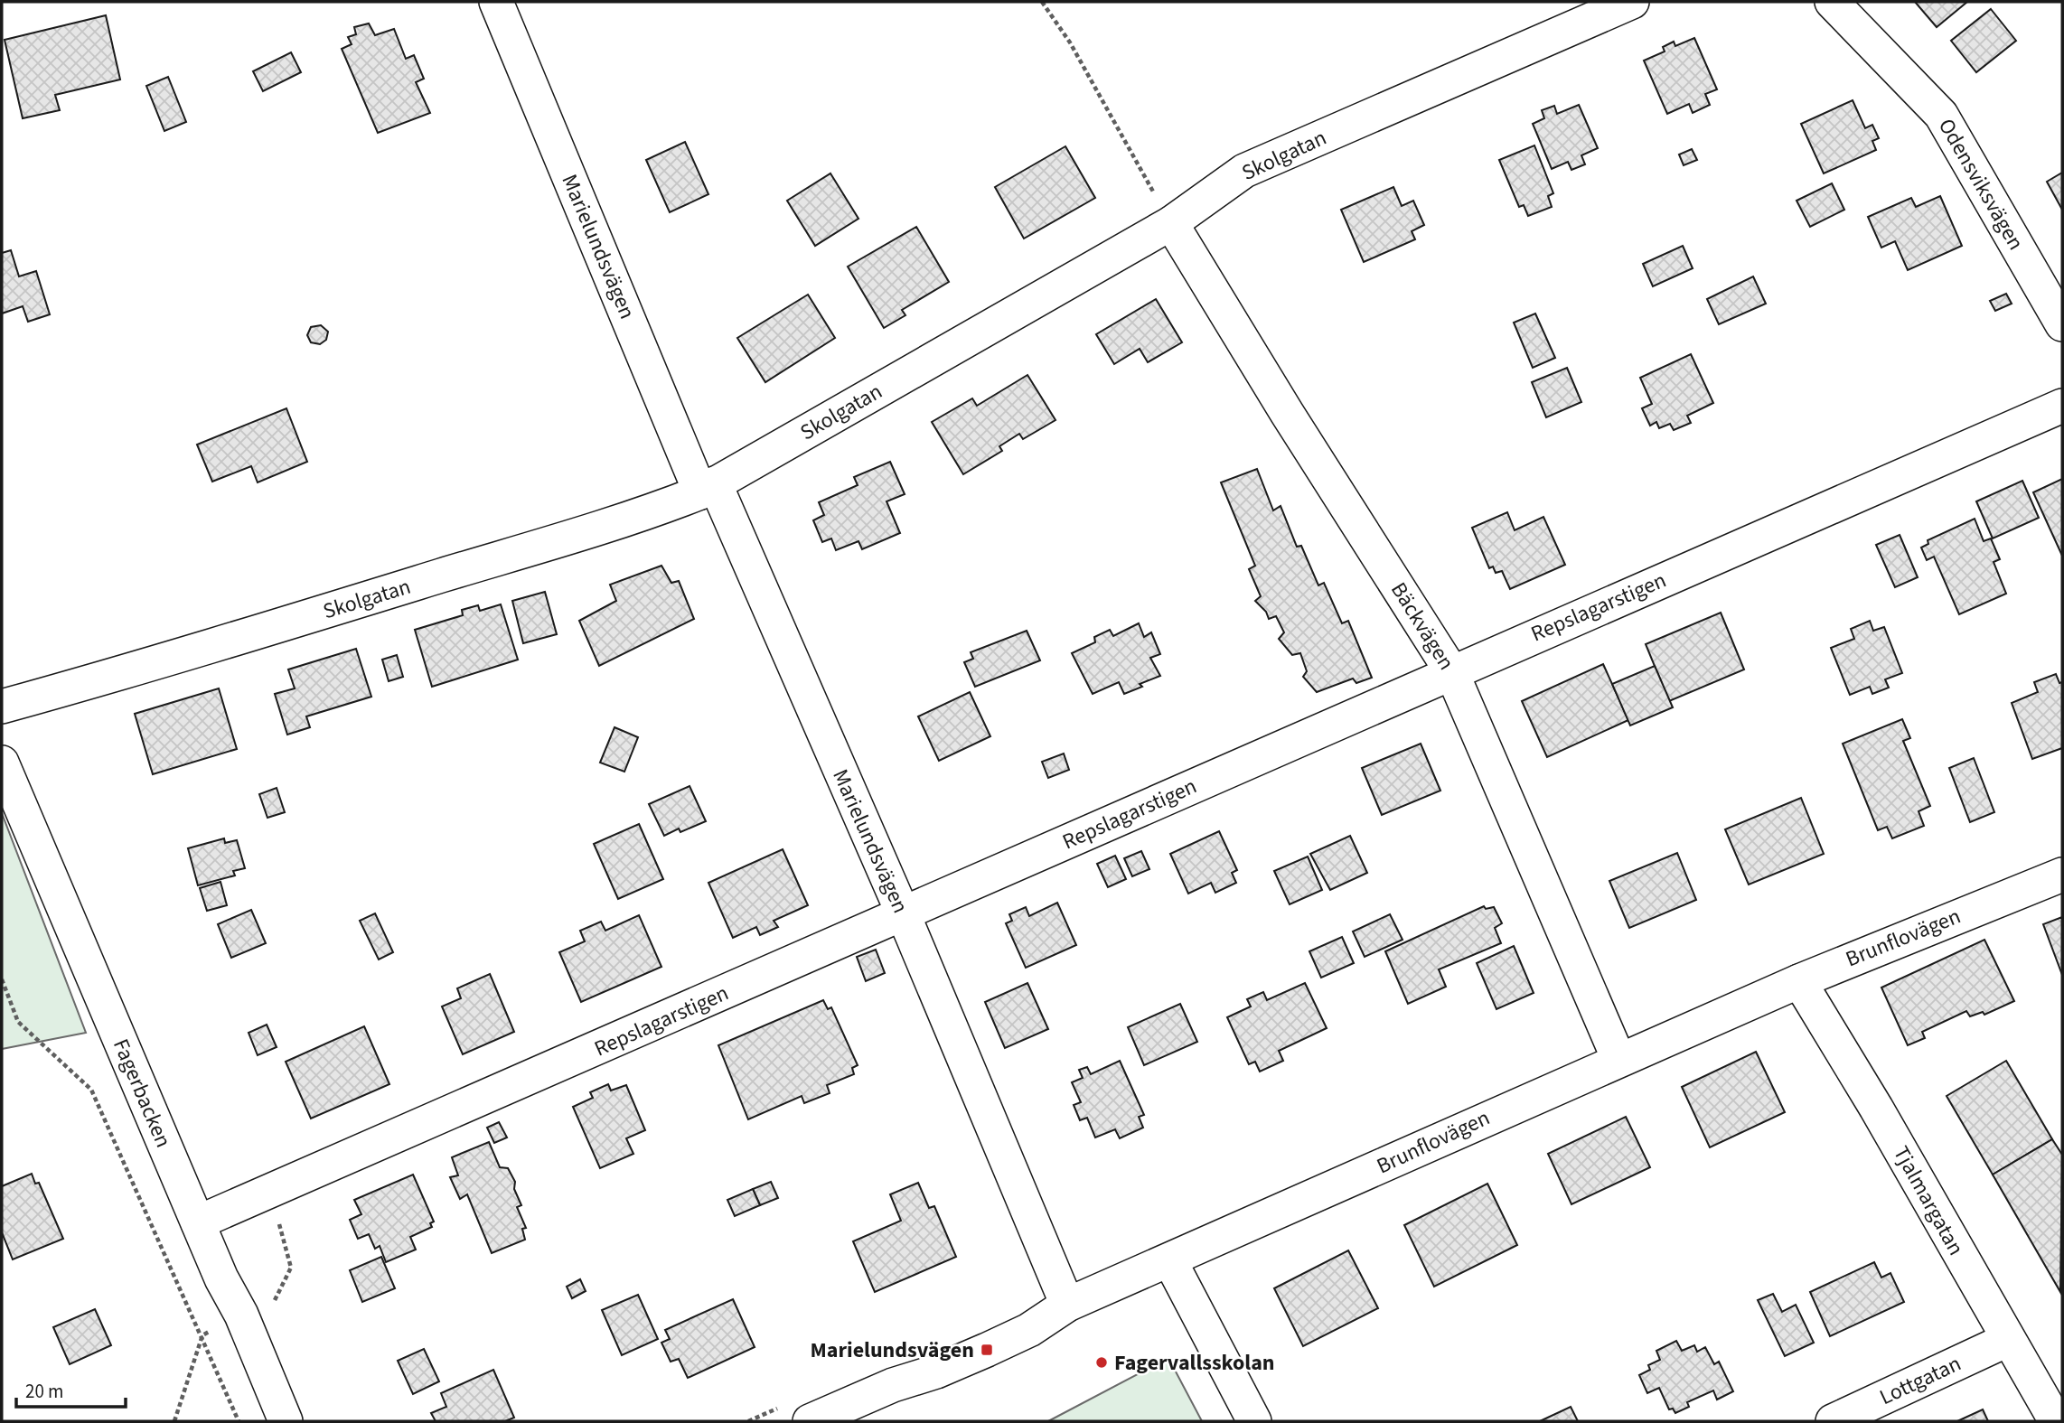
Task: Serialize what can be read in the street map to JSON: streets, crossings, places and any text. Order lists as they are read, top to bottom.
{
  "streets": {
    "street": [
      "Skolgatan",
      "Odensviksvägen",
      "Marielundsvägen",
      "Repslagarstigen",
      "Bäckvägen",
      "Brunflovägen",
      "Fagerbacken",
      "Tjalmargatan",
      "Lottgatan"
    ]
  },
  "crossings": [
    ["Skolgatan", "Marielundsvägen"],
    ["Skolgatan", "Bäckvägen"],
    ["Marielundsvägen", "Repslagarstigen"],
    ["Marielundsvägen", "Brunflovägen"],
    ["Repslagarstigen", "Bäckvägen"],
    ["Repslagarstigen", "Fagerbacken"],
    ["Bäckvägen", "Brunflovägen"],
    ["Brunflovägen", "Tjalmargatan"],
    ["Tjalmargatan", "Lottgatan"]
  ],
  "places": {
    "transit": ["Marielundsvägen"],
    "other": ["Fagervallsskolan"]
  },
  "scale_bar": "20 m"
}
